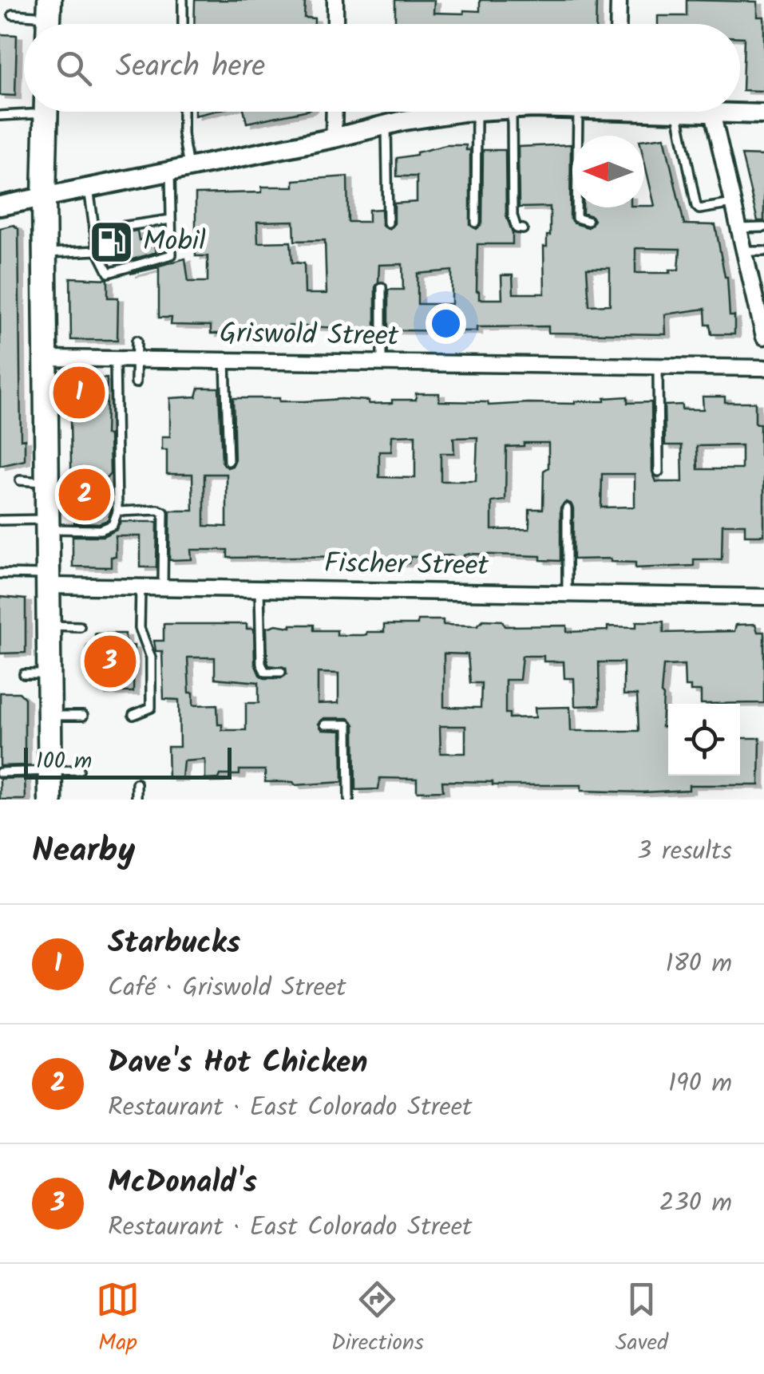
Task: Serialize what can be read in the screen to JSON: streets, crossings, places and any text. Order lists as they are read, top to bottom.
{
  "streets": {
    "street": ["Griswold Street", "Fischer Street"]
  },
  "places": {
    "fuel station": ["Mobil"]
  },
  "scale_bar": "100 m",
  "north": "left",
  "page": {
    "search": "Search here",
    "pins": ["1", "2", "3"],
    "scale": "100 m",
    "heading": ["Nearby", "3 results"],
    "list": [
      {
        "mark": "1",
        "name": "Starbucks",
        "note": "Café · Griswold Street",
        "value": "180 m"
      },
      {
        "mark": "2",
        "name": "Dave's Hot Chicken",
        "note": "Restaurant · East Colorado Street",
        "value": "190 m"
      },
      {
        "mark": "3",
        "name": "McDonald's",
        "note": "Restaurant · East Colorado Street",
        "value": "230 m"
      }
    ],
    "nav": ["Map", "Directions", "Saved"]
  }
}
